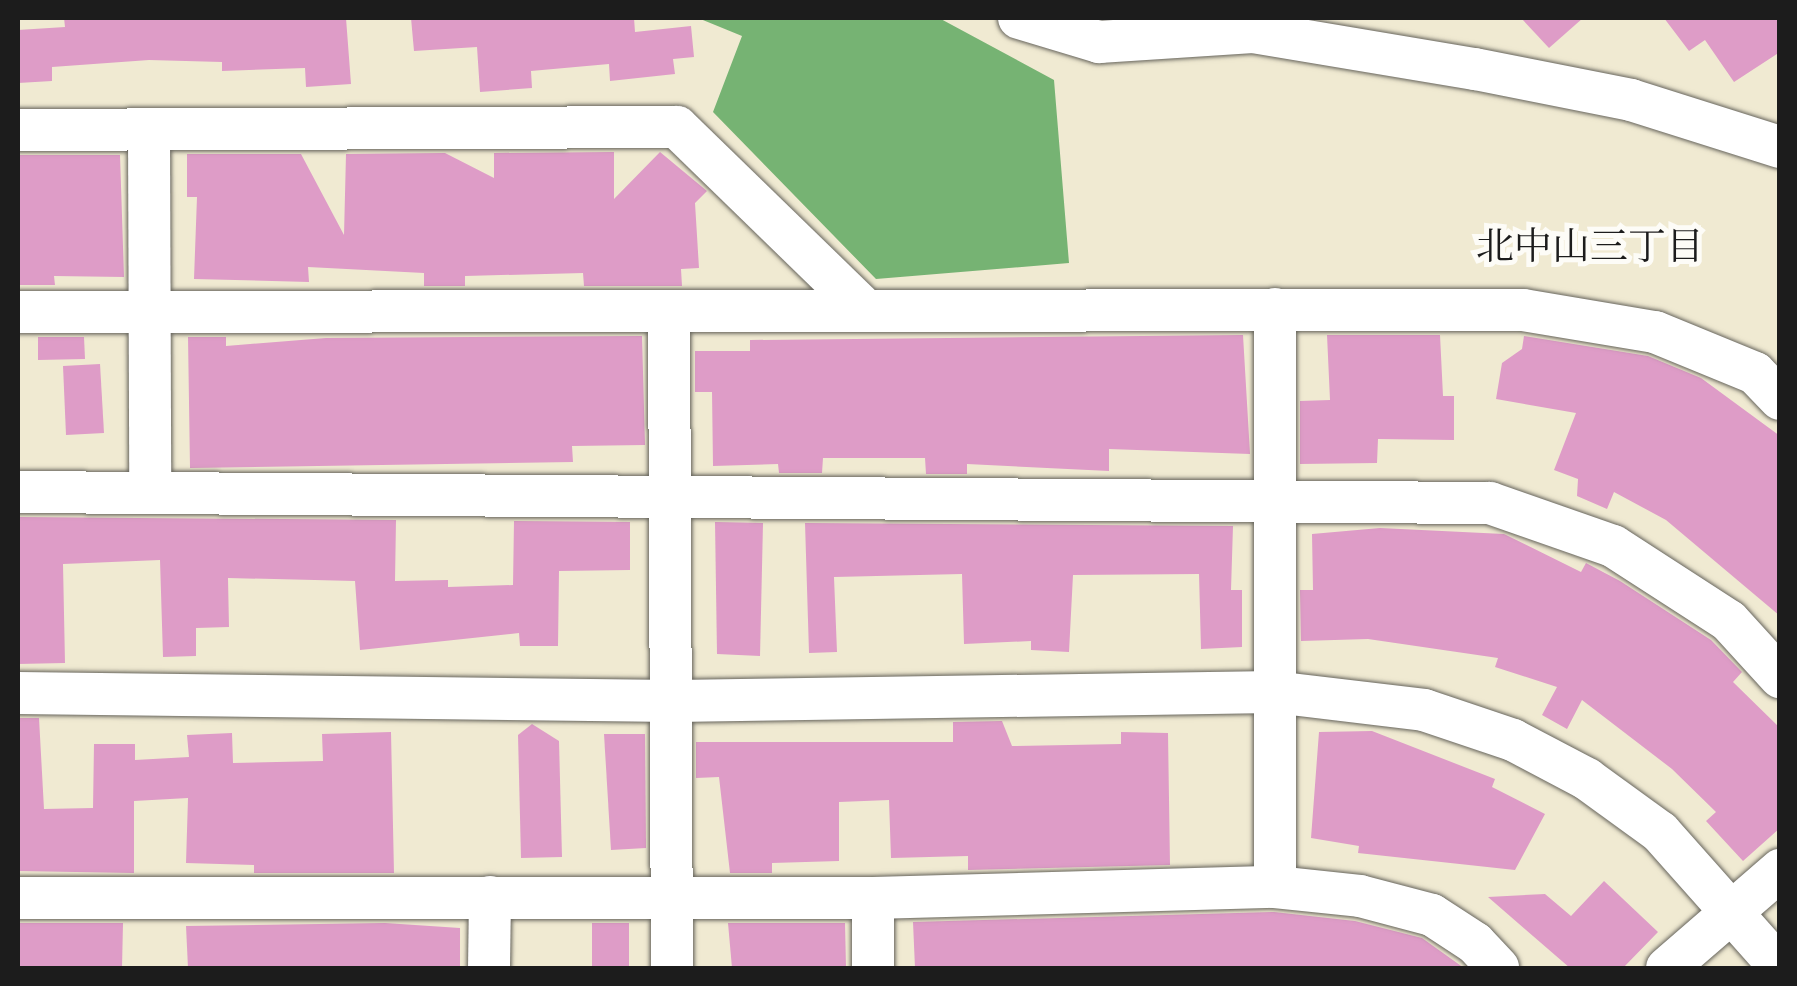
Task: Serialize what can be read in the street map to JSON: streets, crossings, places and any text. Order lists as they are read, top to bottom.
{
  "districts": ["北中山三丁目"]
}
